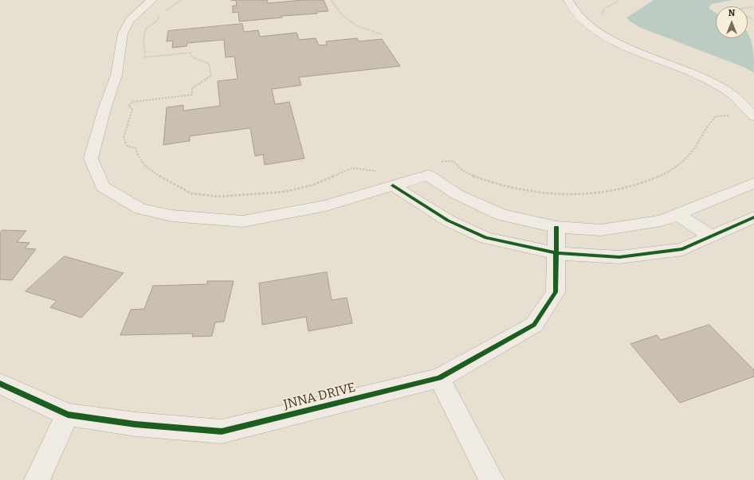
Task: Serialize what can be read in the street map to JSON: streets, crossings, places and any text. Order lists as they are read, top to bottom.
{
  "streets": {
    "street": ["JNNA DRIVE"]
  },
  "north": "top"
}
